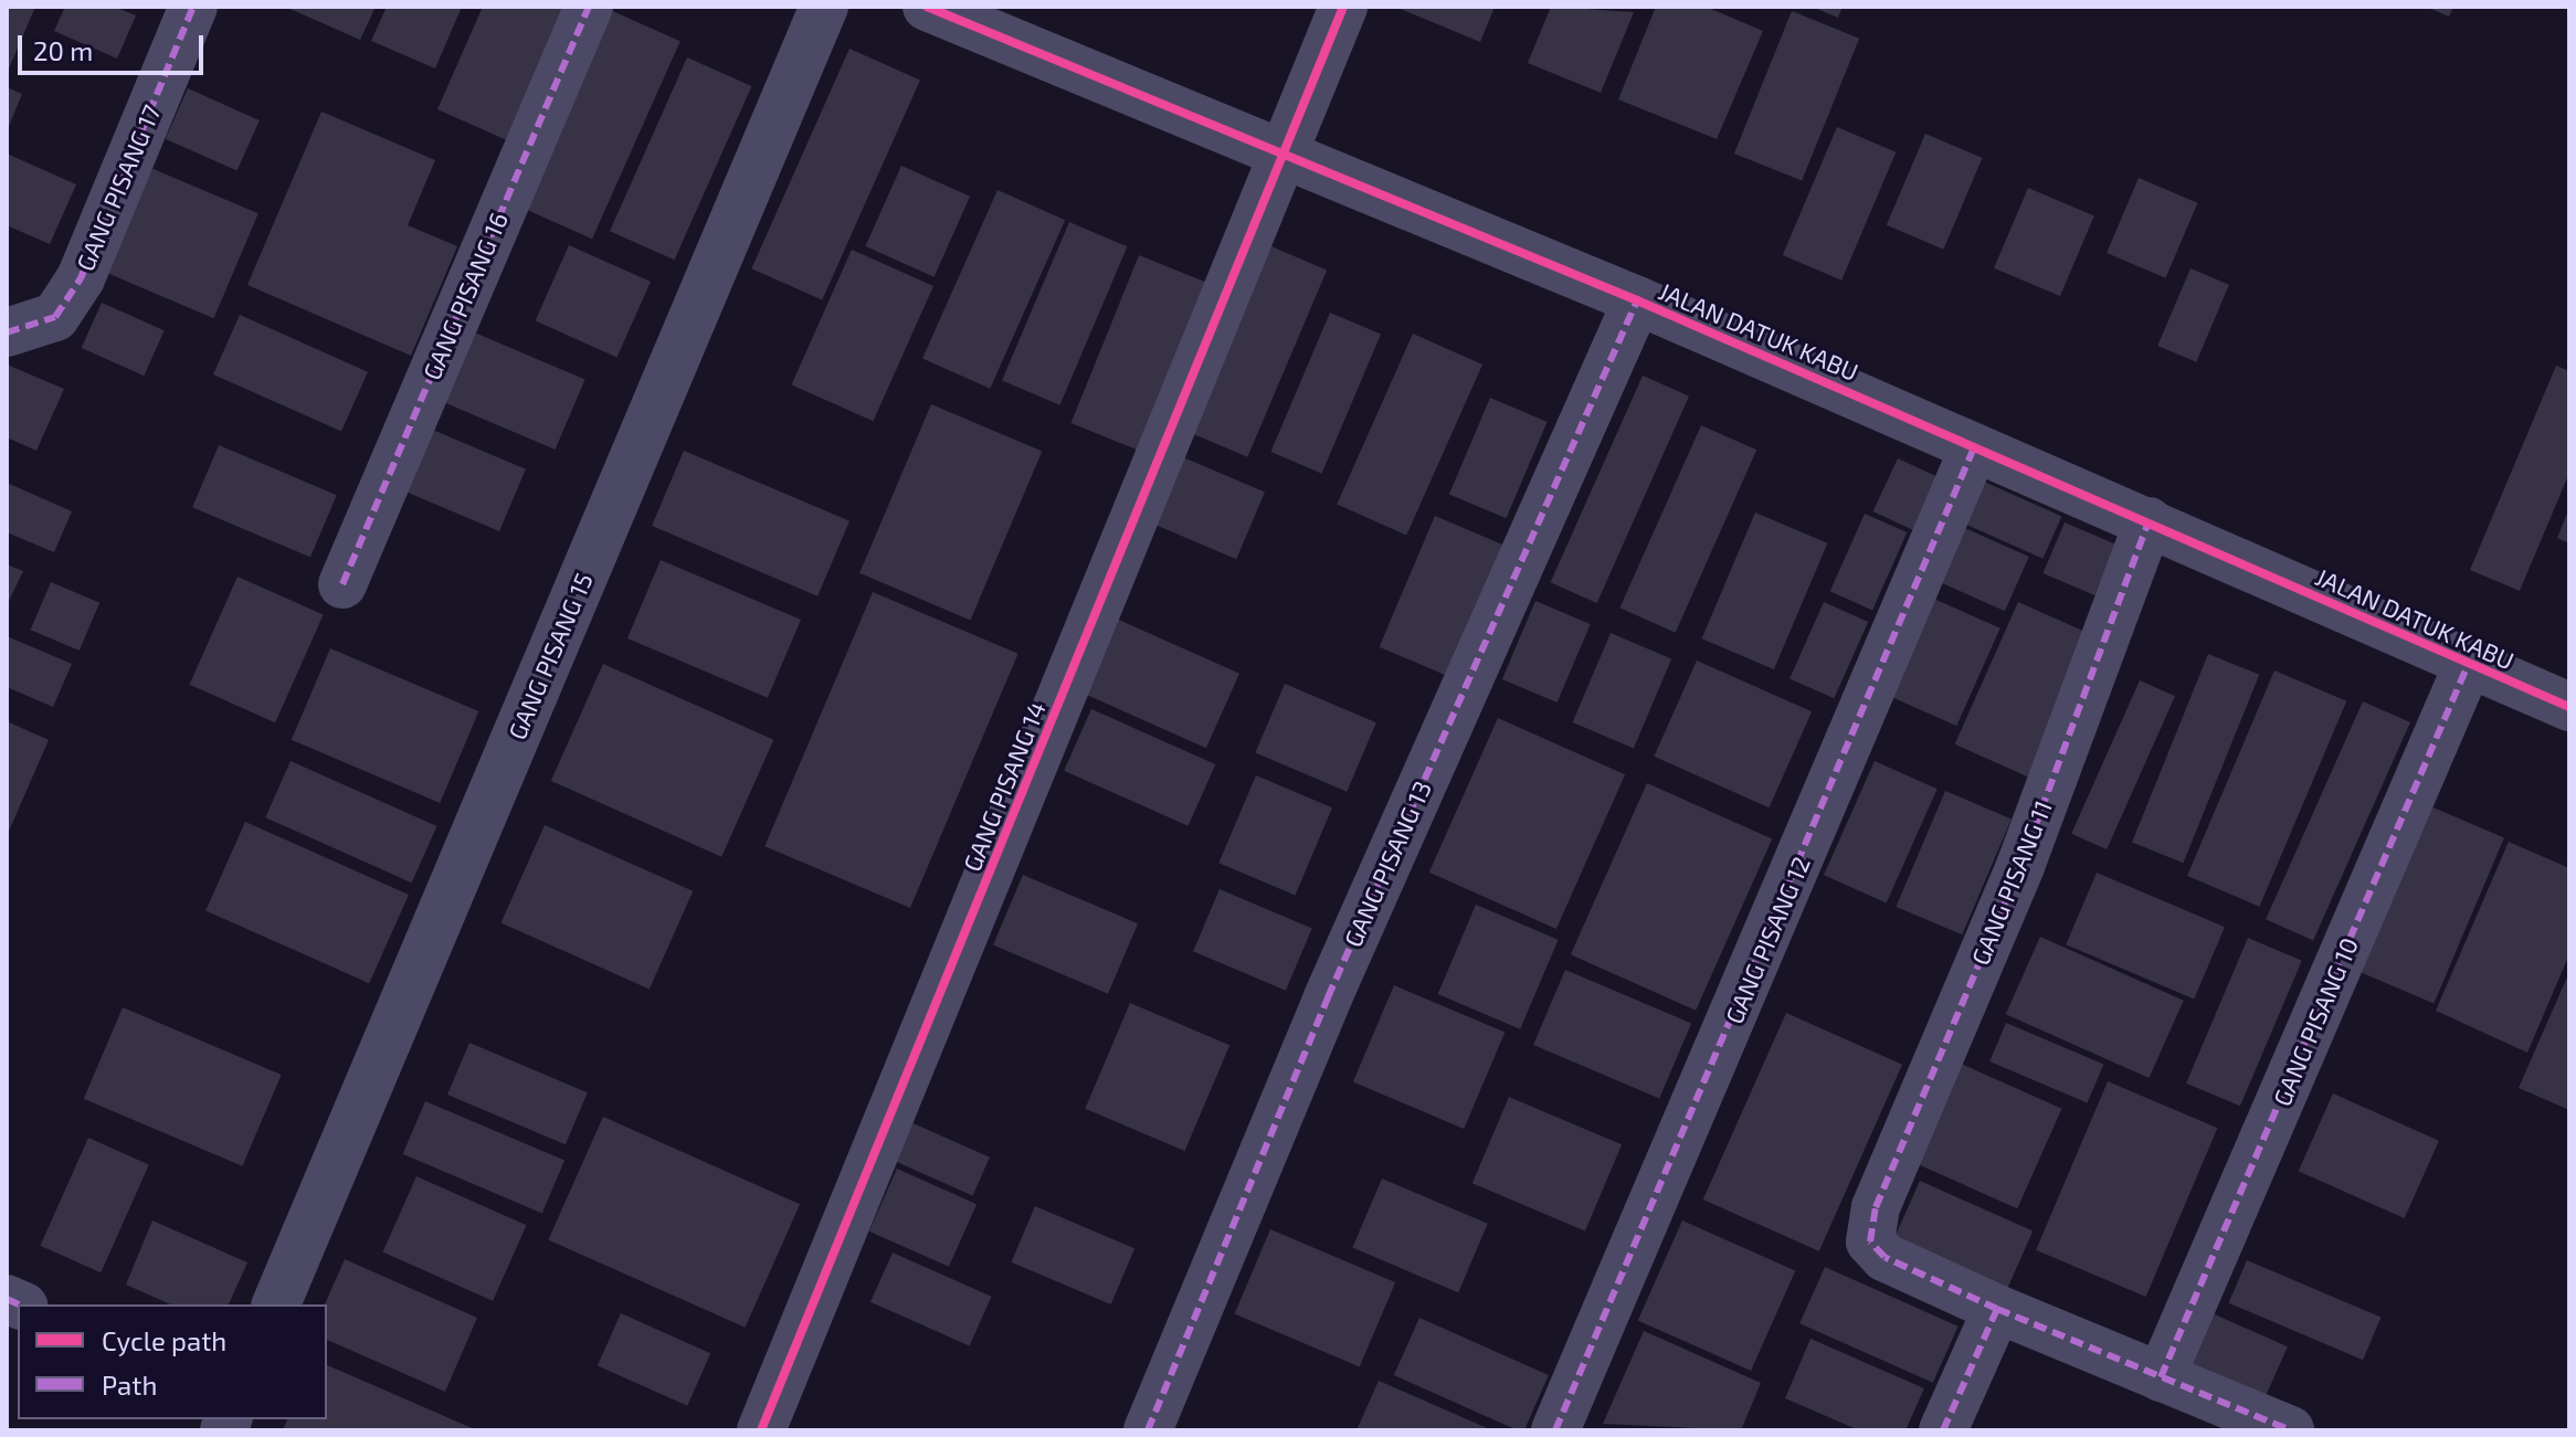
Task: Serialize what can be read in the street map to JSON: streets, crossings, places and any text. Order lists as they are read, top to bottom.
{
  "streets": {
    "street": [
      "GANG PISANG 17",
      "GANG PISANG 16",
      "JALAN DATUK KABU",
      "GANG PISANG 15",
      "GANG PISANG 14",
      "GANG PISANG 13",
      "GANG PISANG 11",
      "GANG PISANG 12",
      "GANG PISANG 10"
    ]
  },
  "crossings": [
    ["JALAN DATUK KABU", "GANG PISANG 14"],
    ["JALAN DATUK KABU", "GANG PISANG 13"],
    ["JALAN DATUK KABU", "GANG PISANG 11"],
    ["JALAN DATUK KABU", "GANG PISANG 12"],
    ["JALAN DATUK KABU", "GANG PISANG 10"]
  ],
  "legend": ["Cycle path", "Path"],
  "scale_bar": "20 m"
}
